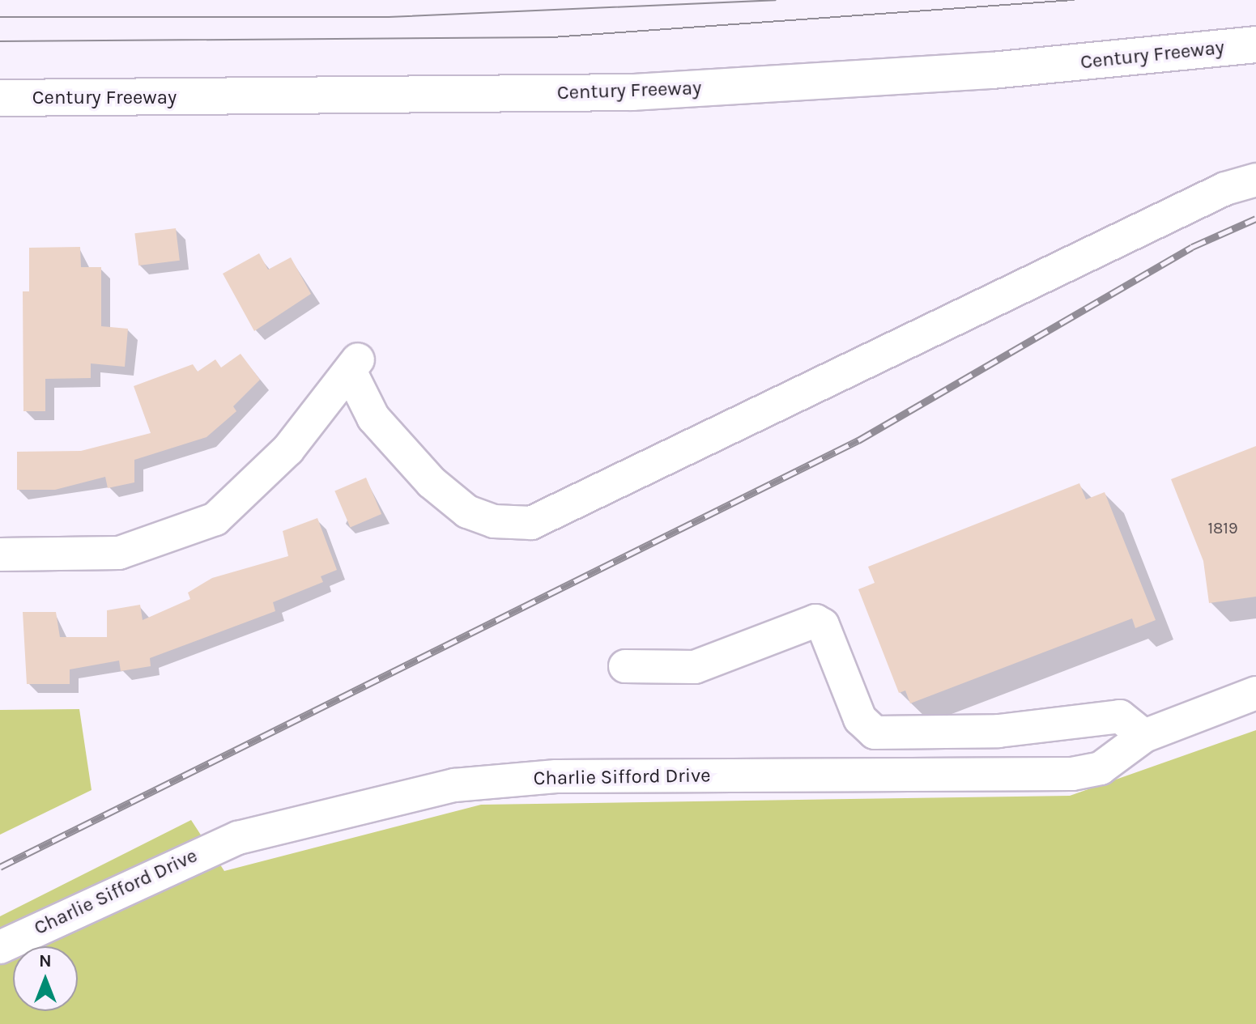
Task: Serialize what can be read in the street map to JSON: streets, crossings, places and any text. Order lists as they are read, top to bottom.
{
  "streets": {
    "highway": ["Century Freeway"],
    "street": ["Charlie Sifford Drive"]
  },
  "house_numbers": ["1819"],
  "north": "top"
}
